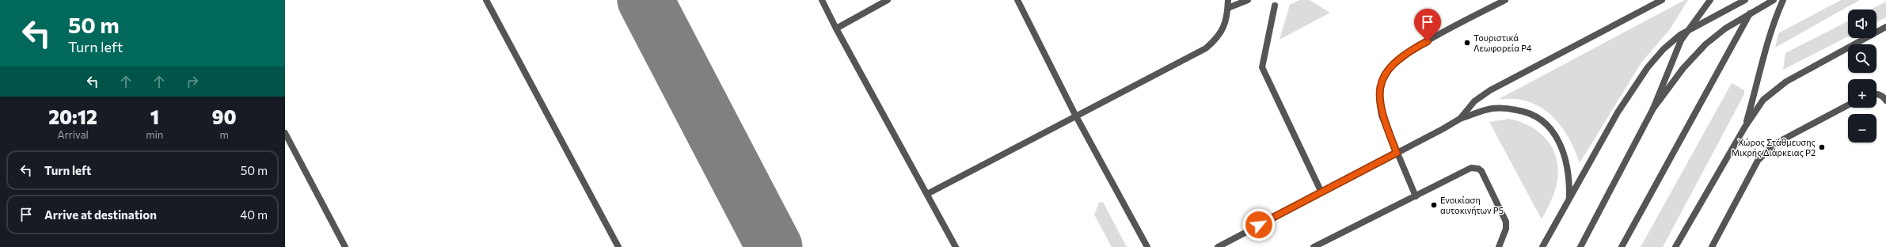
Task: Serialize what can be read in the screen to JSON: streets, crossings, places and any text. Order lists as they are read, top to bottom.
{
  "places": ["Τουριστικά Λεωφορεία P4", "Χώρος Στάθμευσης Μικρής Διάρκειας P2", "Ενοικίαση αυτοκινήτων P5"],
  "page": {
    "turn": ["50 m", "Turn left"],
    "map_buttons": ["+", "−"],
    "eta": [
      "20:12",
      "Arrival",
      "1",
      "min",
      "90",
      "m"
    ],
    "list": [
      {
        "name": "Turn left",
        "value": "50 m"
      },
      {
        "name": "Arrive at destination",
        "value": "40 m"
      }
    ]
  }
}
